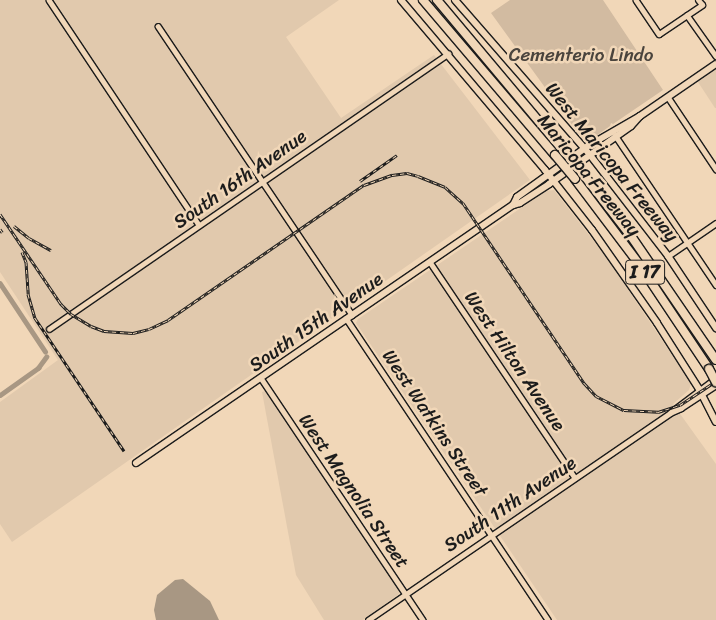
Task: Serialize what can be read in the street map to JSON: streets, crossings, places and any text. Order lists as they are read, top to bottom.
{
  "streets": {
    "highway": ["Maricopa Freeway", "I 17"],
    "main road": ["West Maricopa Freeway", "South 15th Avenue"],
    "street": [
      "South 16th Avenue",
      "West Hilton Avenue",
      "West Watkins Street",
      "West Magnolia Street",
      "South 11th Avenue"
    ]
  },
  "crossings": [
    ["West Maricopa Freeway", "South 15th Avenue"],
    ["Maricopa Freeway", "South 11th Avenue"],
    ["South 16th Avenue", "West Watkins Street"],
    ["South 15th Avenue", "West Hilton Avenue"],
    ["South 15th Avenue", "West Watkins Street"],
    ["South 15th Avenue", "West Magnolia Street"],
    ["West Hilton Avenue", "South 11th Avenue"],
    ["West Watkins Street", "South 11th Avenue"],
    ["West Magnolia Street", "South 11th Avenue"]
  ],
  "parks": ["Cementerio Lindo"]
}
